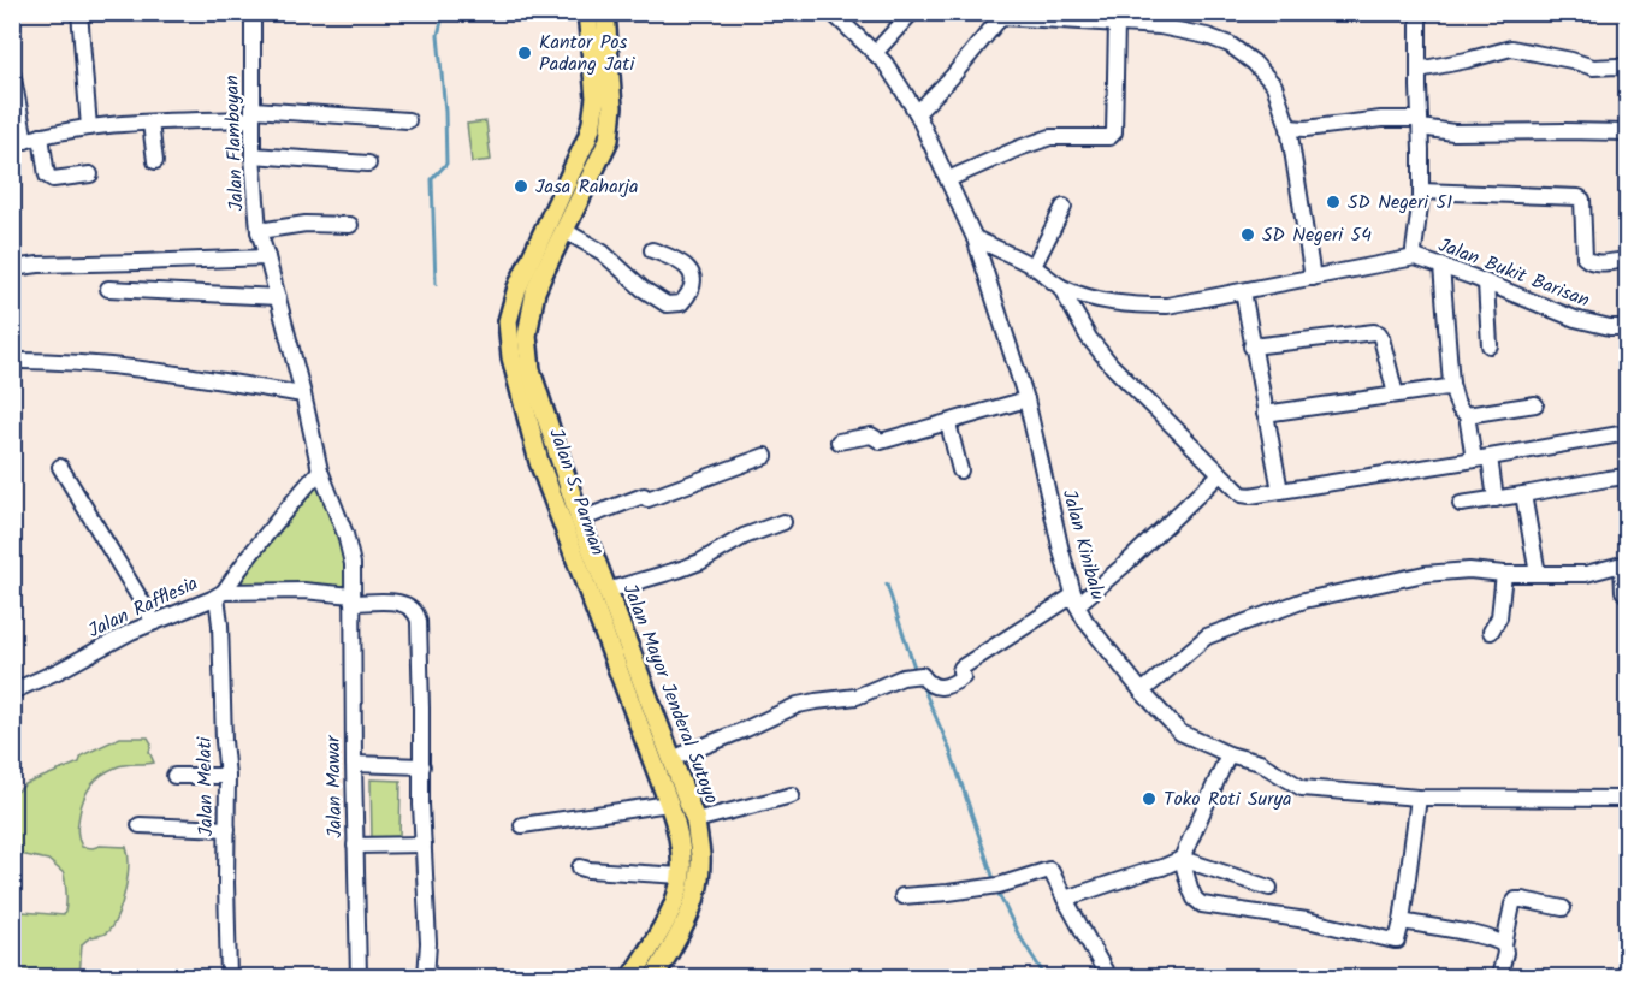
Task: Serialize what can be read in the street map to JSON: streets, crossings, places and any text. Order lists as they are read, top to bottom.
{
  "streets": {
    "main road": ["Jalan S. Parman", "Jalan Mayor Jenderal Sutoyo"],
    "street": [
      "Jalan Flamboyan",
      "Jalan Bukit Barisan",
      "Jalan Kinibalu",
      "Jalan Rafflesia",
      "Jalan Melati",
      "Jalan Mawar"
    ]
  },
  "crossings": [
    ["Jalan Flamboyan", "Jalan Rafflesia"],
    ["Jalan Flamboyan", "Jalan Mawar"],
    ["Jalan Bukit Barisan", "Jalan Kinibalu"],
    ["Jalan S. Parman", "Jalan Mayor Jenderal Sutoyo"],
    ["Jalan Rafflesia", "Jalan Melati"],
    ["Jalan Rafflesia", "Jalan Mawar"]
  ],
  "places": [
    "Kantor Pos Padang Jati",
    "Jasa Raharja",
    "SD Negeri 51",
    "SD Negeri 54",
    "Toko Roti Surya"
  ]
}
